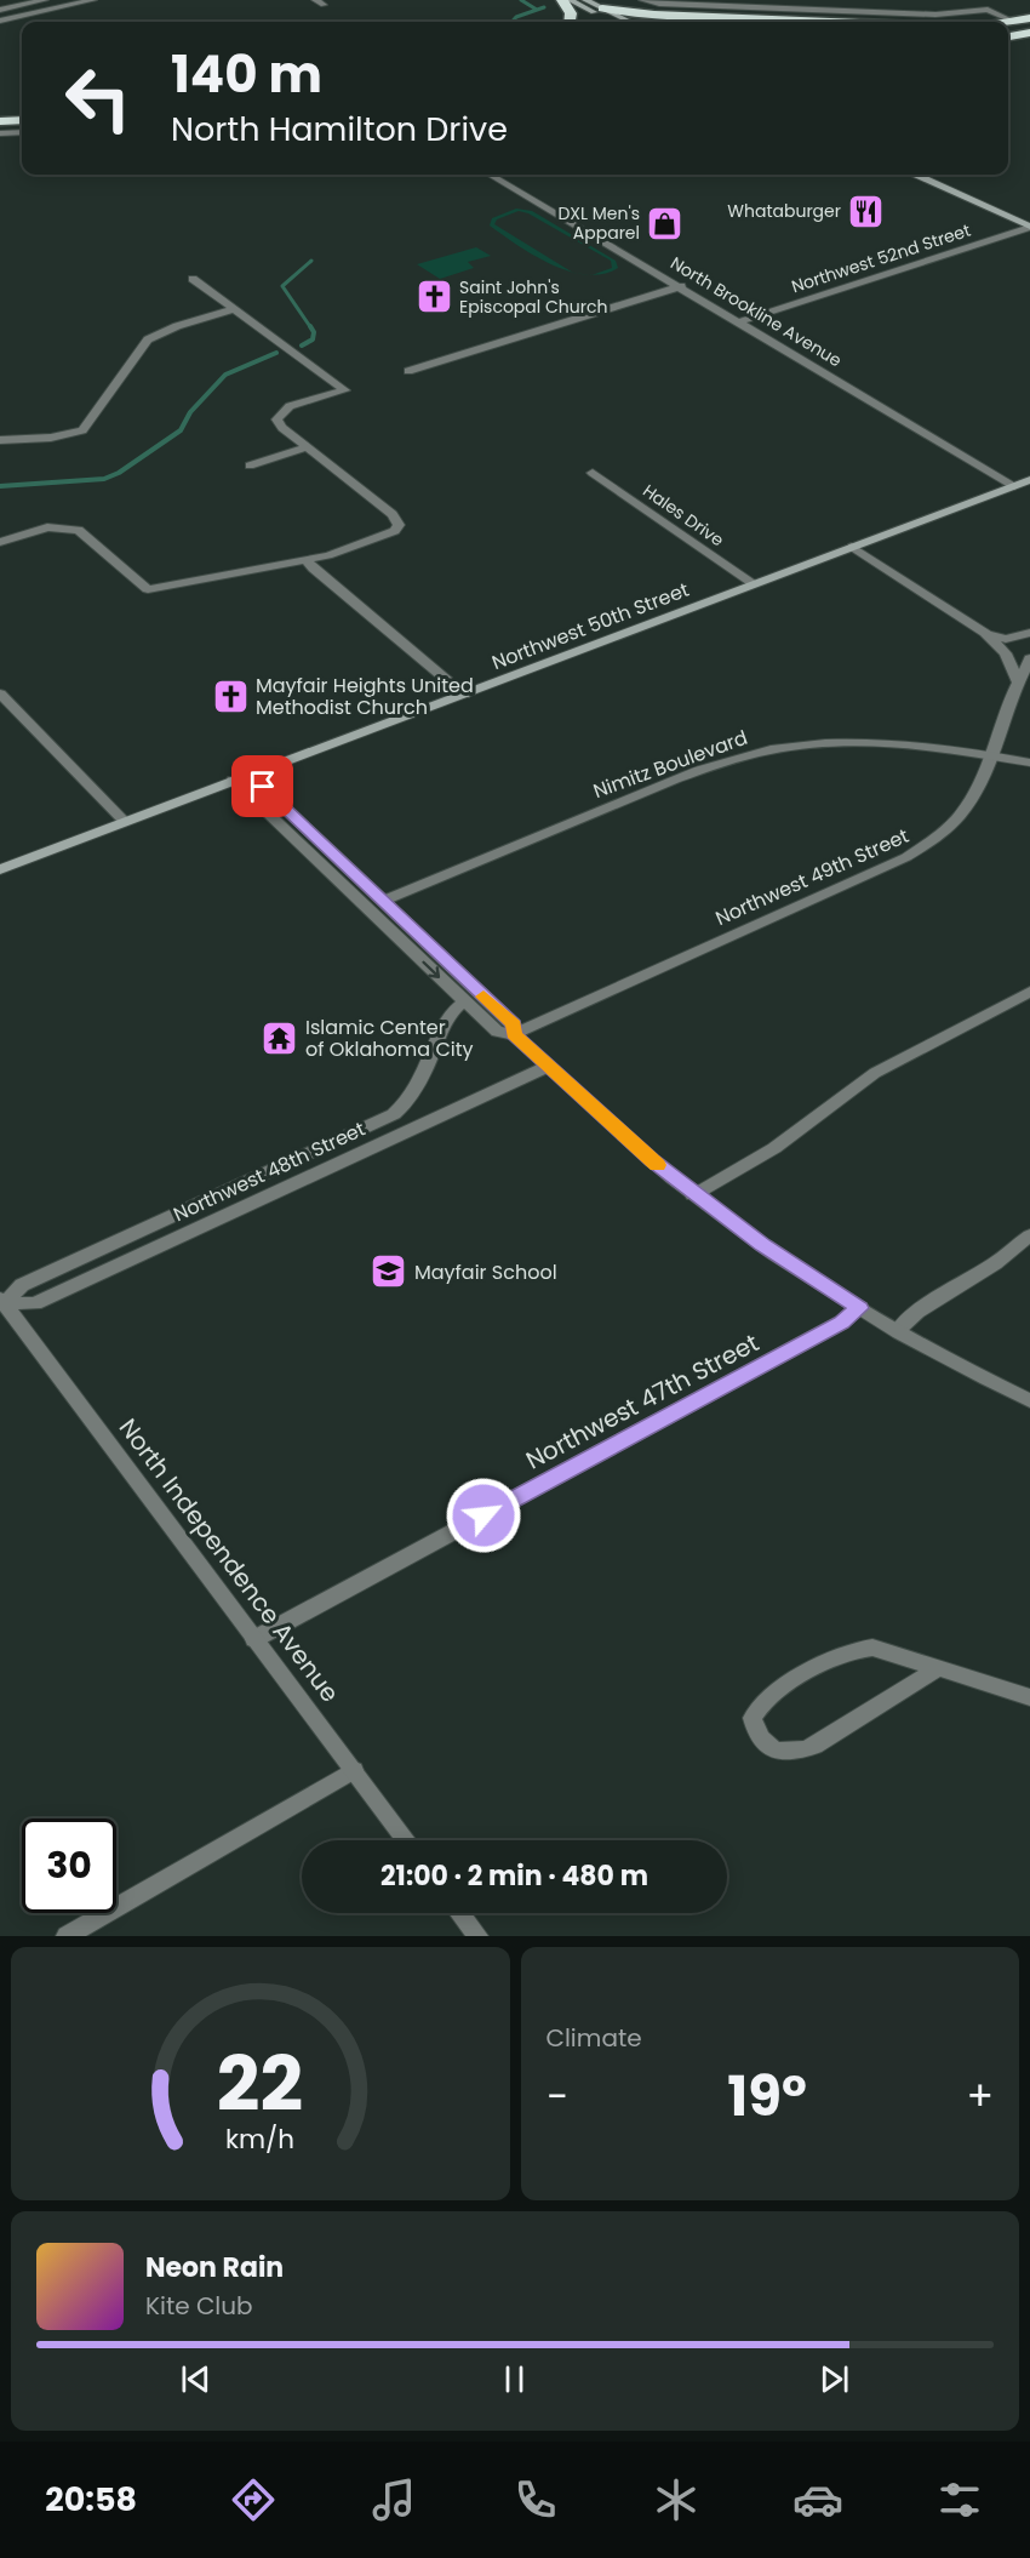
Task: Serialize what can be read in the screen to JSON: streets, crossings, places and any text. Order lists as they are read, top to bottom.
{
  "streets": {
    "main road": ["Northwest 50th Street"],
    "street": [
      "Northwest 52nd Street",
      "North Brookline Avenue",
      "Hales Drive",
      "Nimitz Boulevard",
      "Northwest 49th Street",
      "Northwest 48th Street",
      "Northwest 47th Street",
      "North Independence Avenue"
    ]
  },
  "crossings": [
    ["Northwest 52nd Street", "North Brookline Avenue"],
    ["North Brookline Avenue", "Northwest 50th Street"],
    ["Hales Drive", "Northwest 50th Street"],
    ["Nimitz Boulevard", "Northwest 49th Street"],
    ["Northwest 48th Street", "North Independence Avenue"],
    ["Northwest 47th Street", "North Independence Avenue"]
  ],
  "places": {
    "restaurant": ["Whataburger"],
    "shop": ["DXL Men's Apparel"],
    "church": ["Saint John's Episcopal Church", "Mayfair Heights United Methodist Church"],
    "temple": ["Islamic Center of Oklahoma City"],
    "school or university": ["Mayfair School"]
  },
  "page": {
    "turn": ["140 m", "North Hamilton Drive"],
    "limit": "30",
    "trip": "21:00 · 2 min · 480 m",
    "tile": "Climate",
    "heat": ["−", "19°", "+"],
    "song": ["Neon Rain", "Kite Club"],
    "tabs": "20:58",
    "gauge": ["22", "km/h"]
  }
}
